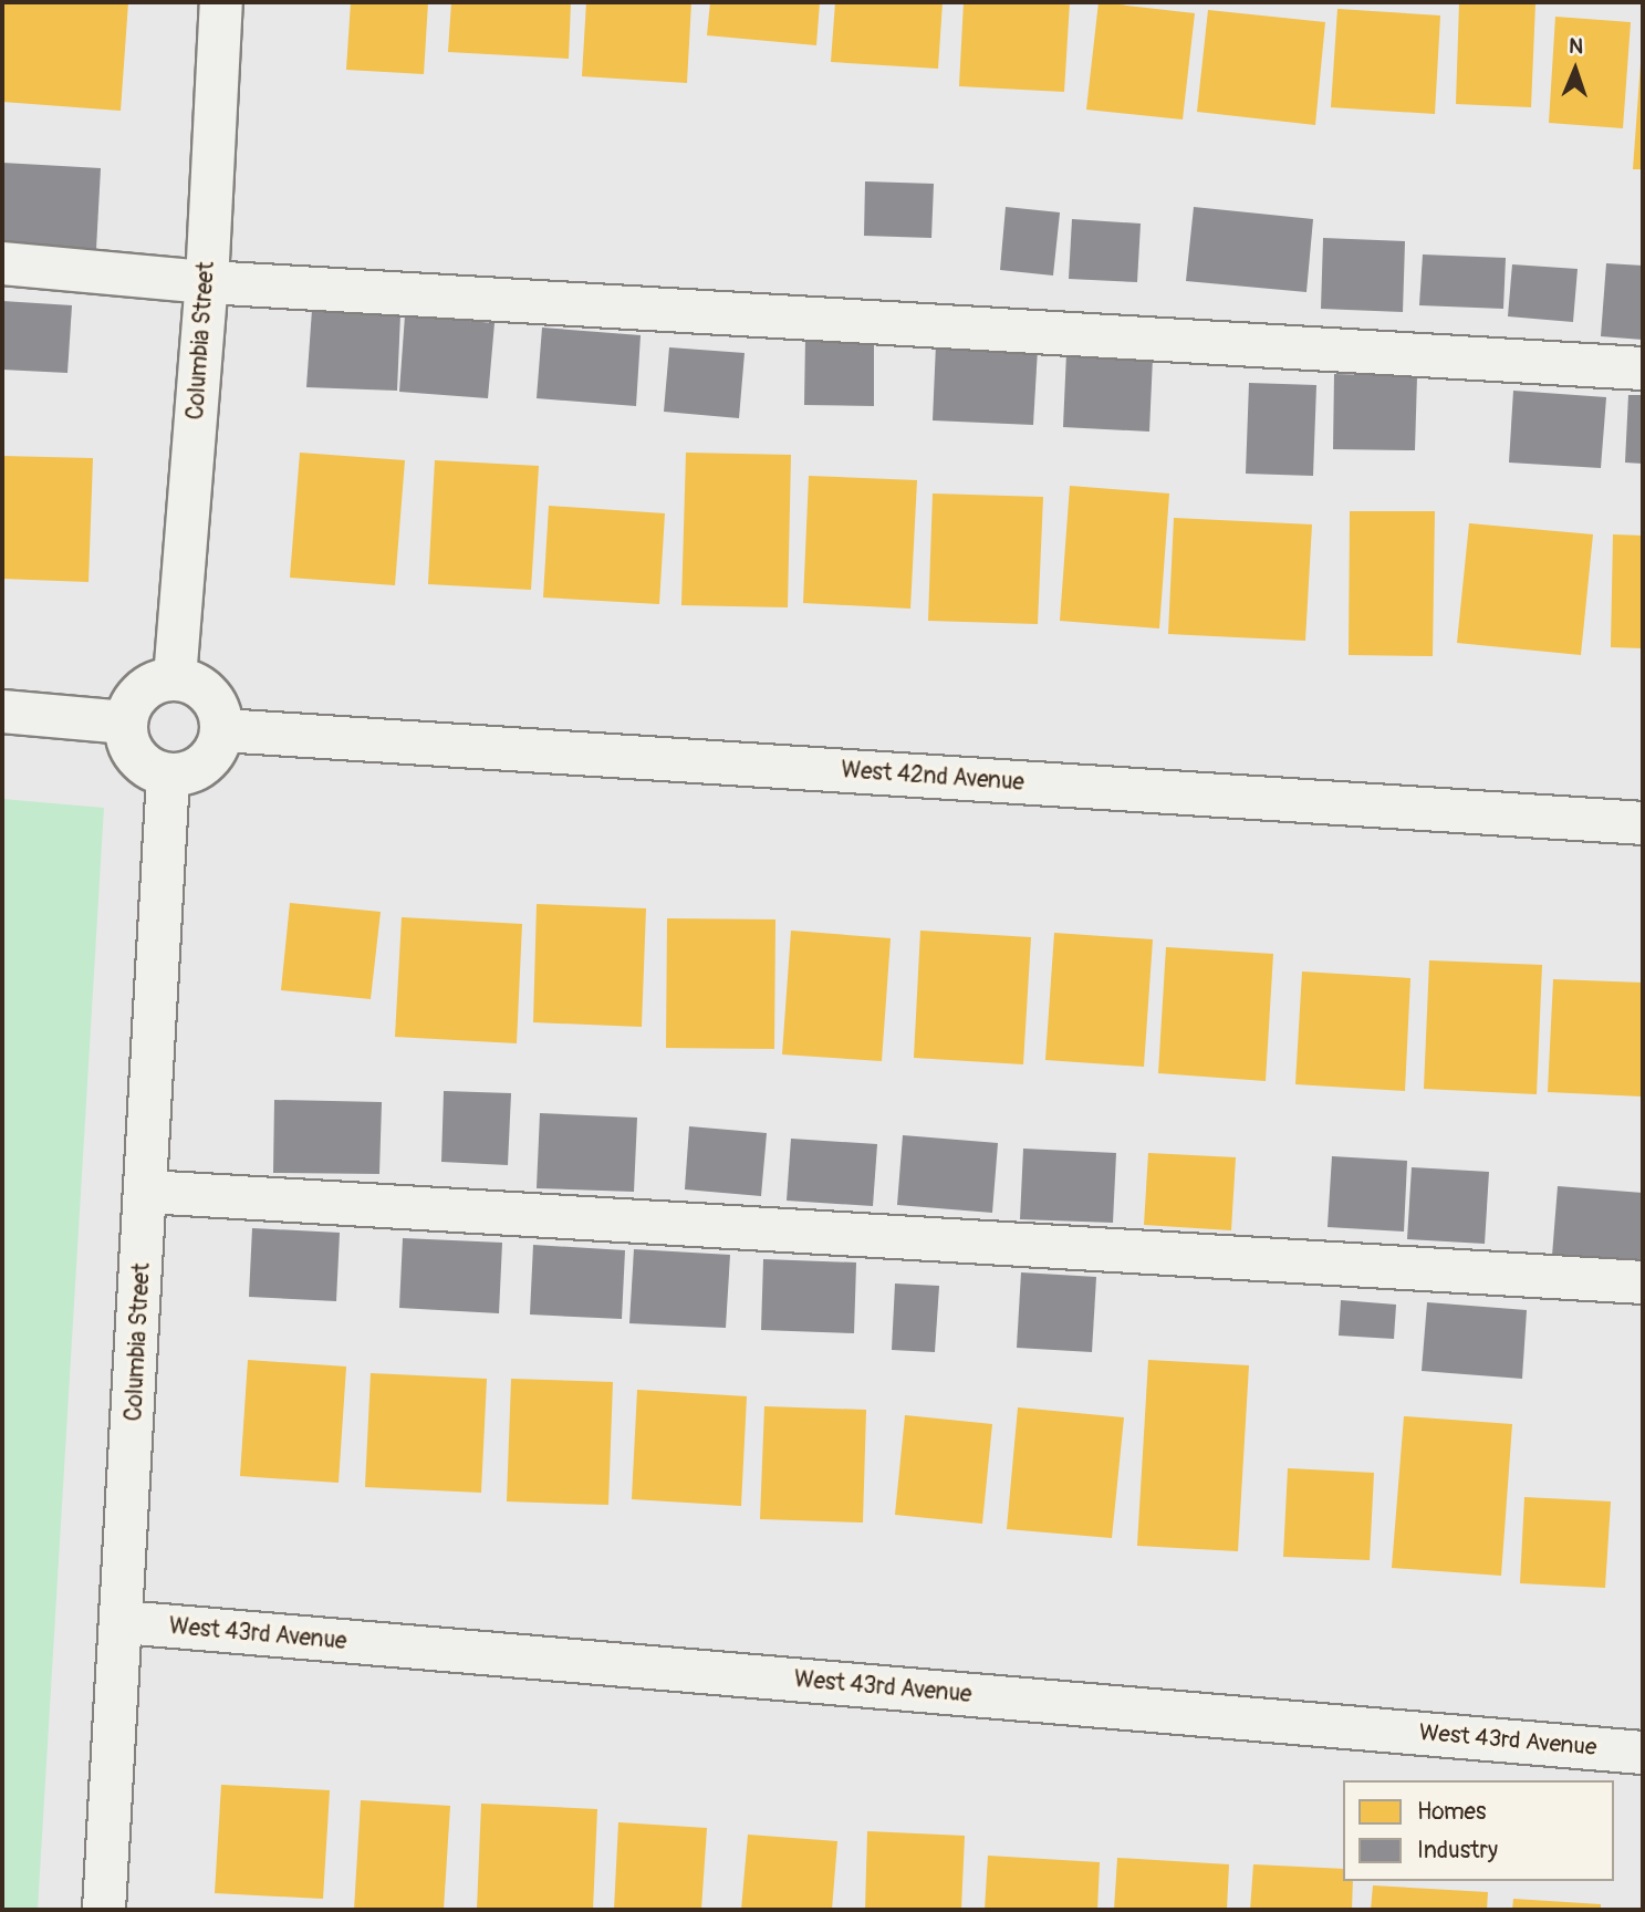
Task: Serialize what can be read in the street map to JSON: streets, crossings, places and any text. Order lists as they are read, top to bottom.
{
  "streets": {
    "street": ["Columbia Street", "West 42nd Avenue", "West 43rd Avenue"]
  },
  "crossings": [
    ["Columbia Street", "West 42nd Avenue"],
    ["Columbia Street", "West 43rd Avenue"]
  ],
  "legend": ["Homes", "Industry"],
  "north": "top"
}
